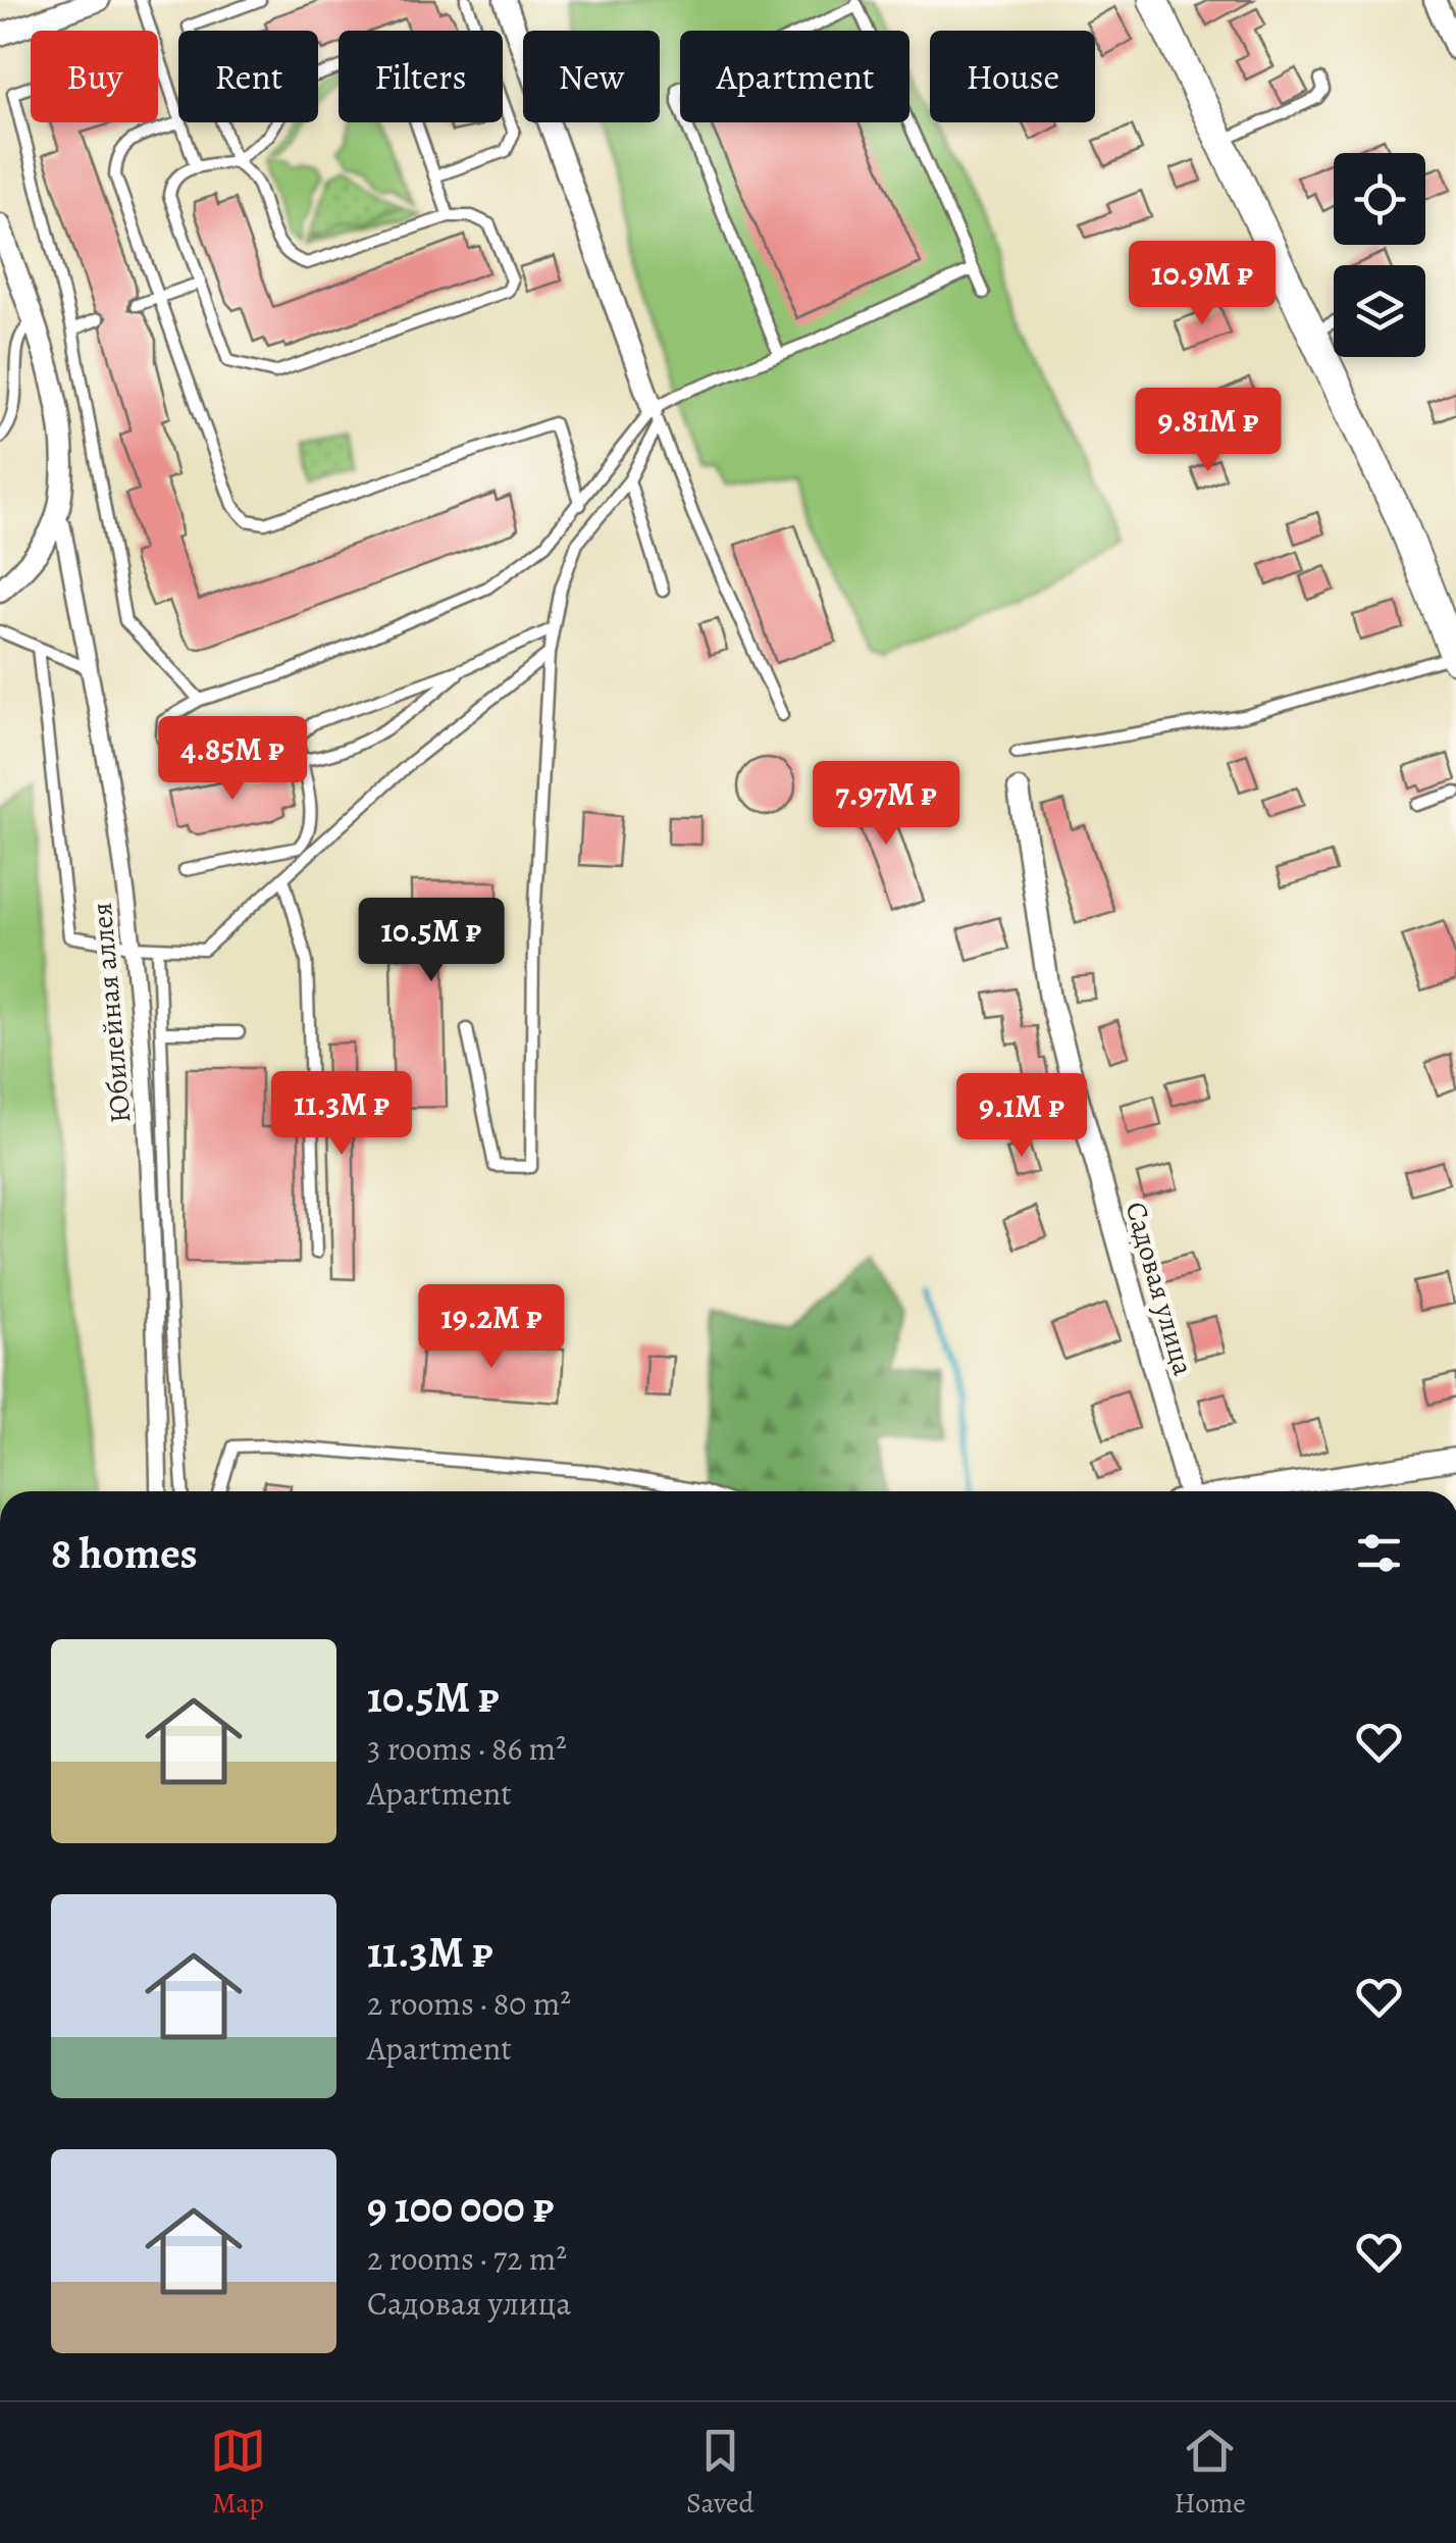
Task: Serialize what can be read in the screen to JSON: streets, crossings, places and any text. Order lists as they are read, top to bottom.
{
  "streets": {
    "street": ["Юбилейная аллея", "Садовая улица"]
  },
  "page": {
    "chip": [
      "Buy",
      "Rent",
      "Filters",
      "New",
      "Apartment",
      "House"
    ],
    "price": [
      "10.9M ₽",
      "9.81M ₽",
      "4.85M ₽",
      "7.97M ₽",
      "10.5M ₽",
      "11.3M ₽",
      "9.1M ₽",
      "19.2M ₽"
    ],
    "heading": "8 homes",
    "list": [
      {
        "name": "10.5M ₽",
        "note": "3 rooms · 86 m² · Apartment"
      },
      {
        "name": "11.3M ₽",
        "note": "2 rooms · 80 m² · Apartment"
      },
      {
        "name": "9 100 000 ₽",
        "note": "2 rooms · 72 m² · Садовая улица"
      }
    ],
    "tabs": ["Map", "Saved", "Home"]
  }
}
